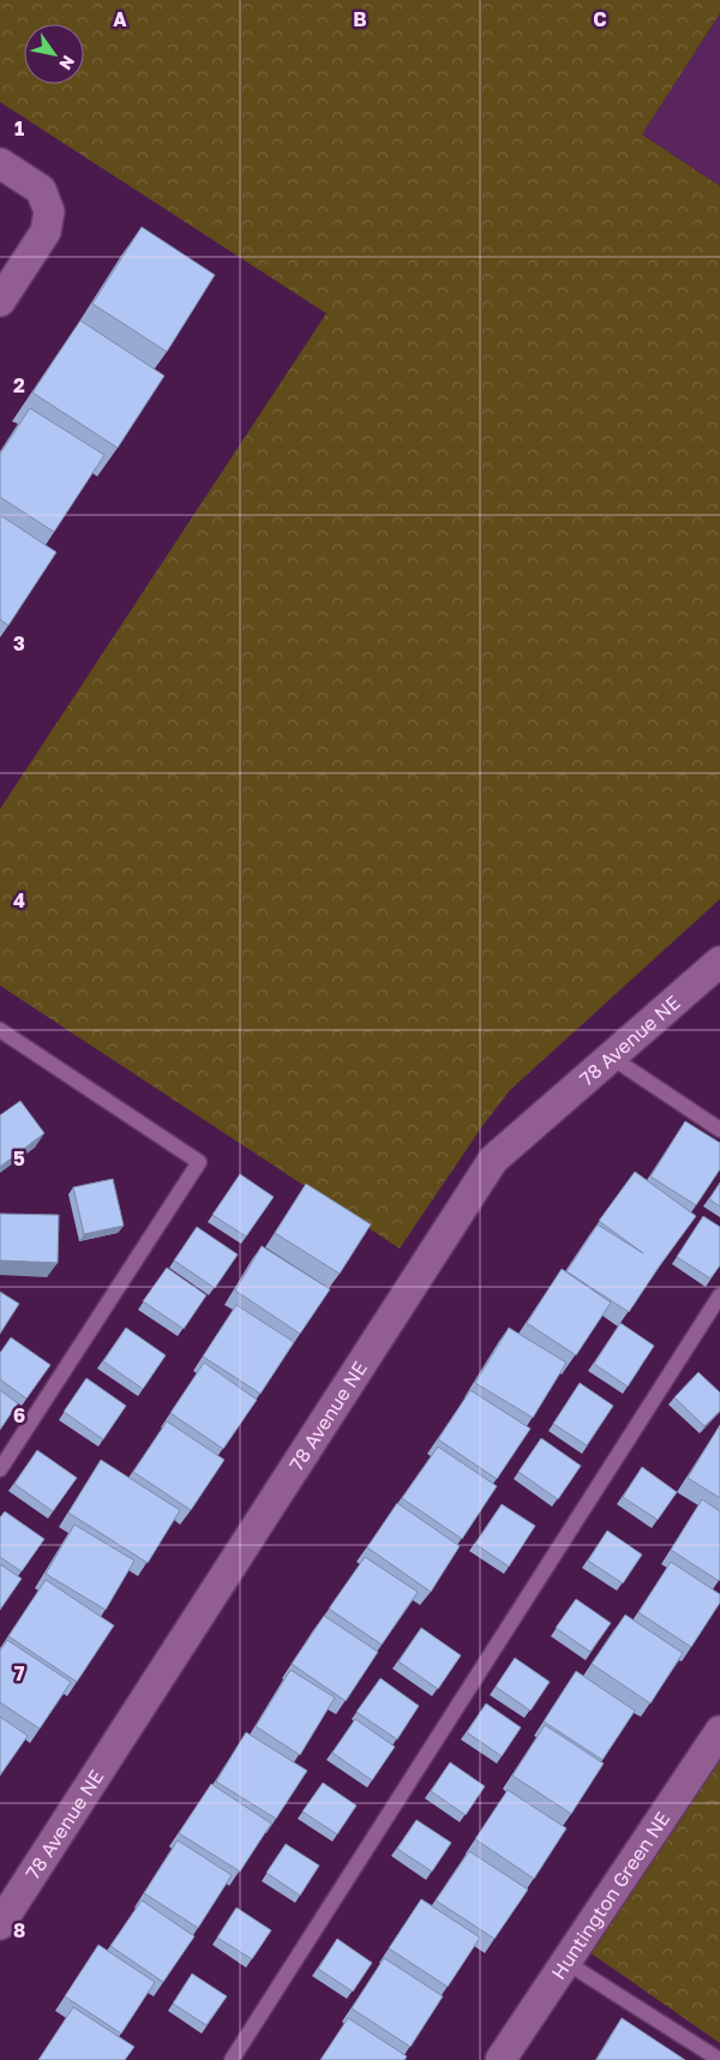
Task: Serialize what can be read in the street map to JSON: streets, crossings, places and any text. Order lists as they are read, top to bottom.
{
  "streets": {
    "street": ["78 Avenue NE", "Huntington Green NE"]
  },
  "north": "bottom right",
  "grid": {
    "columns": ["A", "B", "C"],
    "rows": [
      "1",
      "2",
      "3",
      "4",
      "5",
      "6",
      "7",
      "8"
    ]
  }
}
